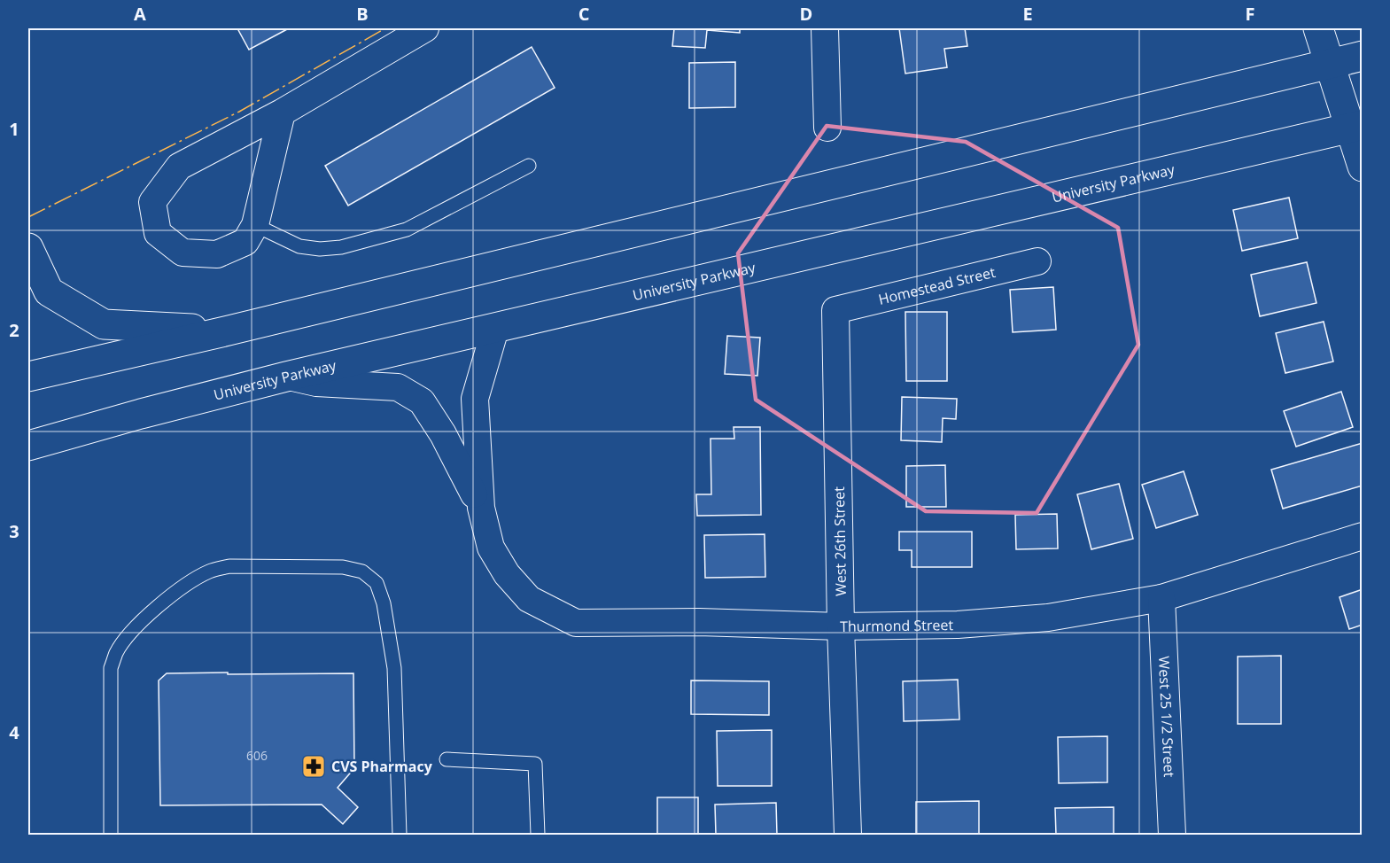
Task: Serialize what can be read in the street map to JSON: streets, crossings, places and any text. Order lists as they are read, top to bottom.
{
  "streets": {
    "main road": ["University Parkway"],
    "street": [
      "Homestead Street",
      "West 26th Street",
      "Thurmond Street",
      "West 25 1/2 Street"
    ]
  },
  "crossings": [
    ["University Parkway", "Thurmond Street"],
    ["Homestead Street", "West 26th Street"],
    ["West 26th Street", "Thurmond Street"],
    ["Thurmond Street", "West 25 1/2 Street"]
  ],
  "places": {
    "pharmacy": ["CVS Pharmacy"]
  },
  "house_numbers": ["606"],
  "grid": {
    "columns": [
      "A",
      "B",
      "C",
      "D",
      "E",
      "F"
    ],
    "rows": [
      "1",
      "2",
      "3",
      "4"
    ]
  }
}
